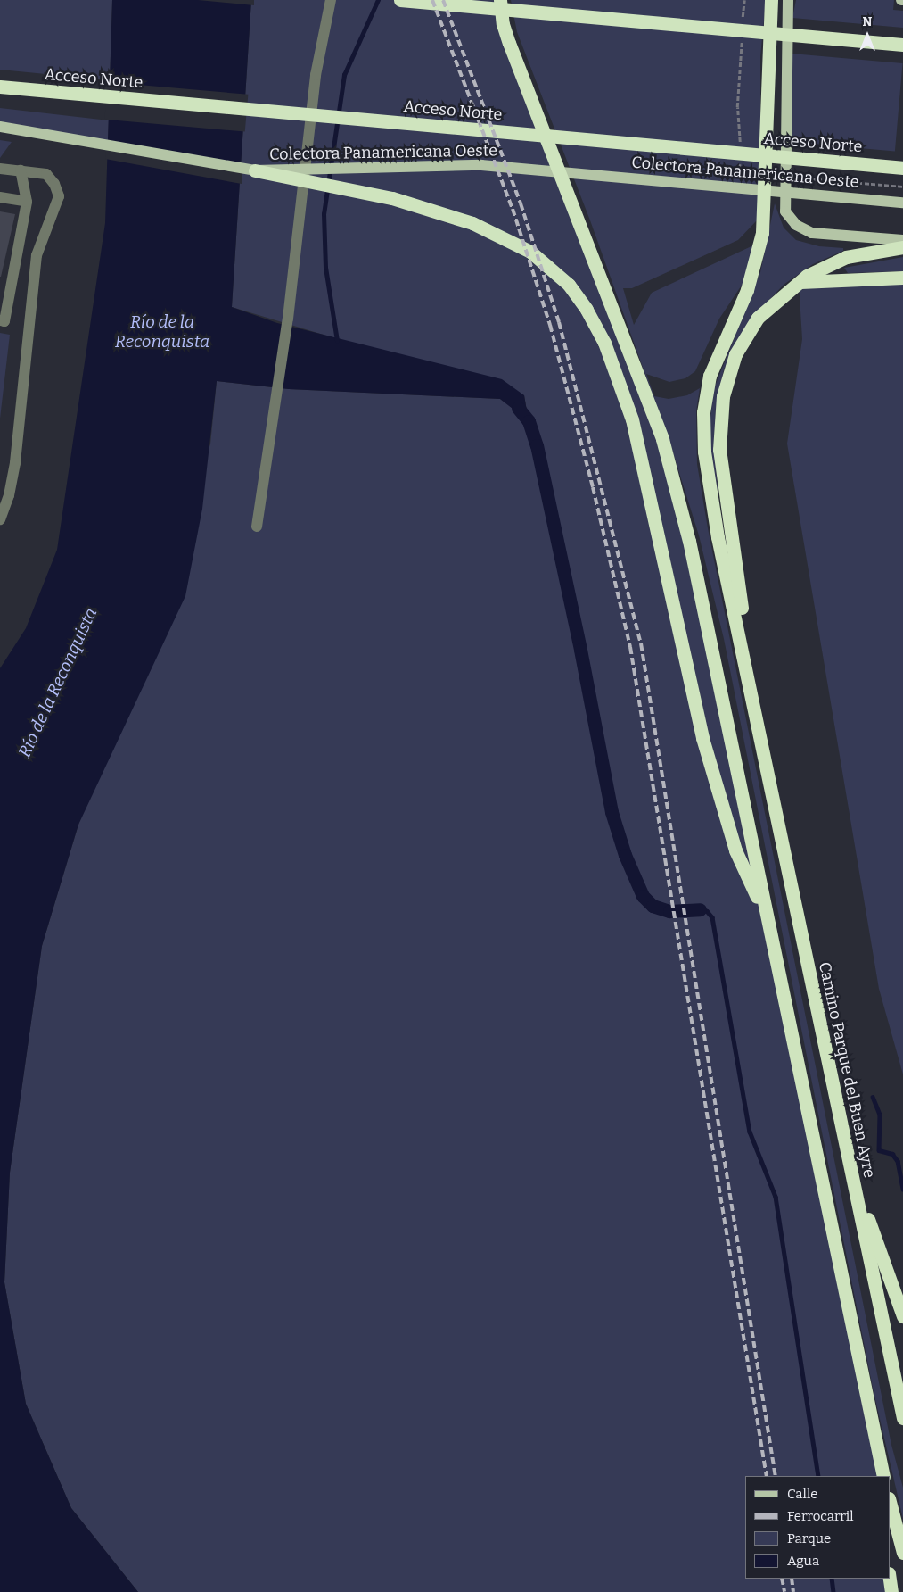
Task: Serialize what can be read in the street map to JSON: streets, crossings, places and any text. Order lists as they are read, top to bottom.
{
  "streets": {
    "highway": ["Acceso Norte", "Camino Parque del Buen Ayre"],
    "main road": ["Colectora Panamericana Oeste"]
  },
  "water": ["Río de la Reconquista"],
  "legend": [
    "Calle",
    "Ferrocarril",
    "Parque",
    "Agua"
  ],
  "north": "top"
}
